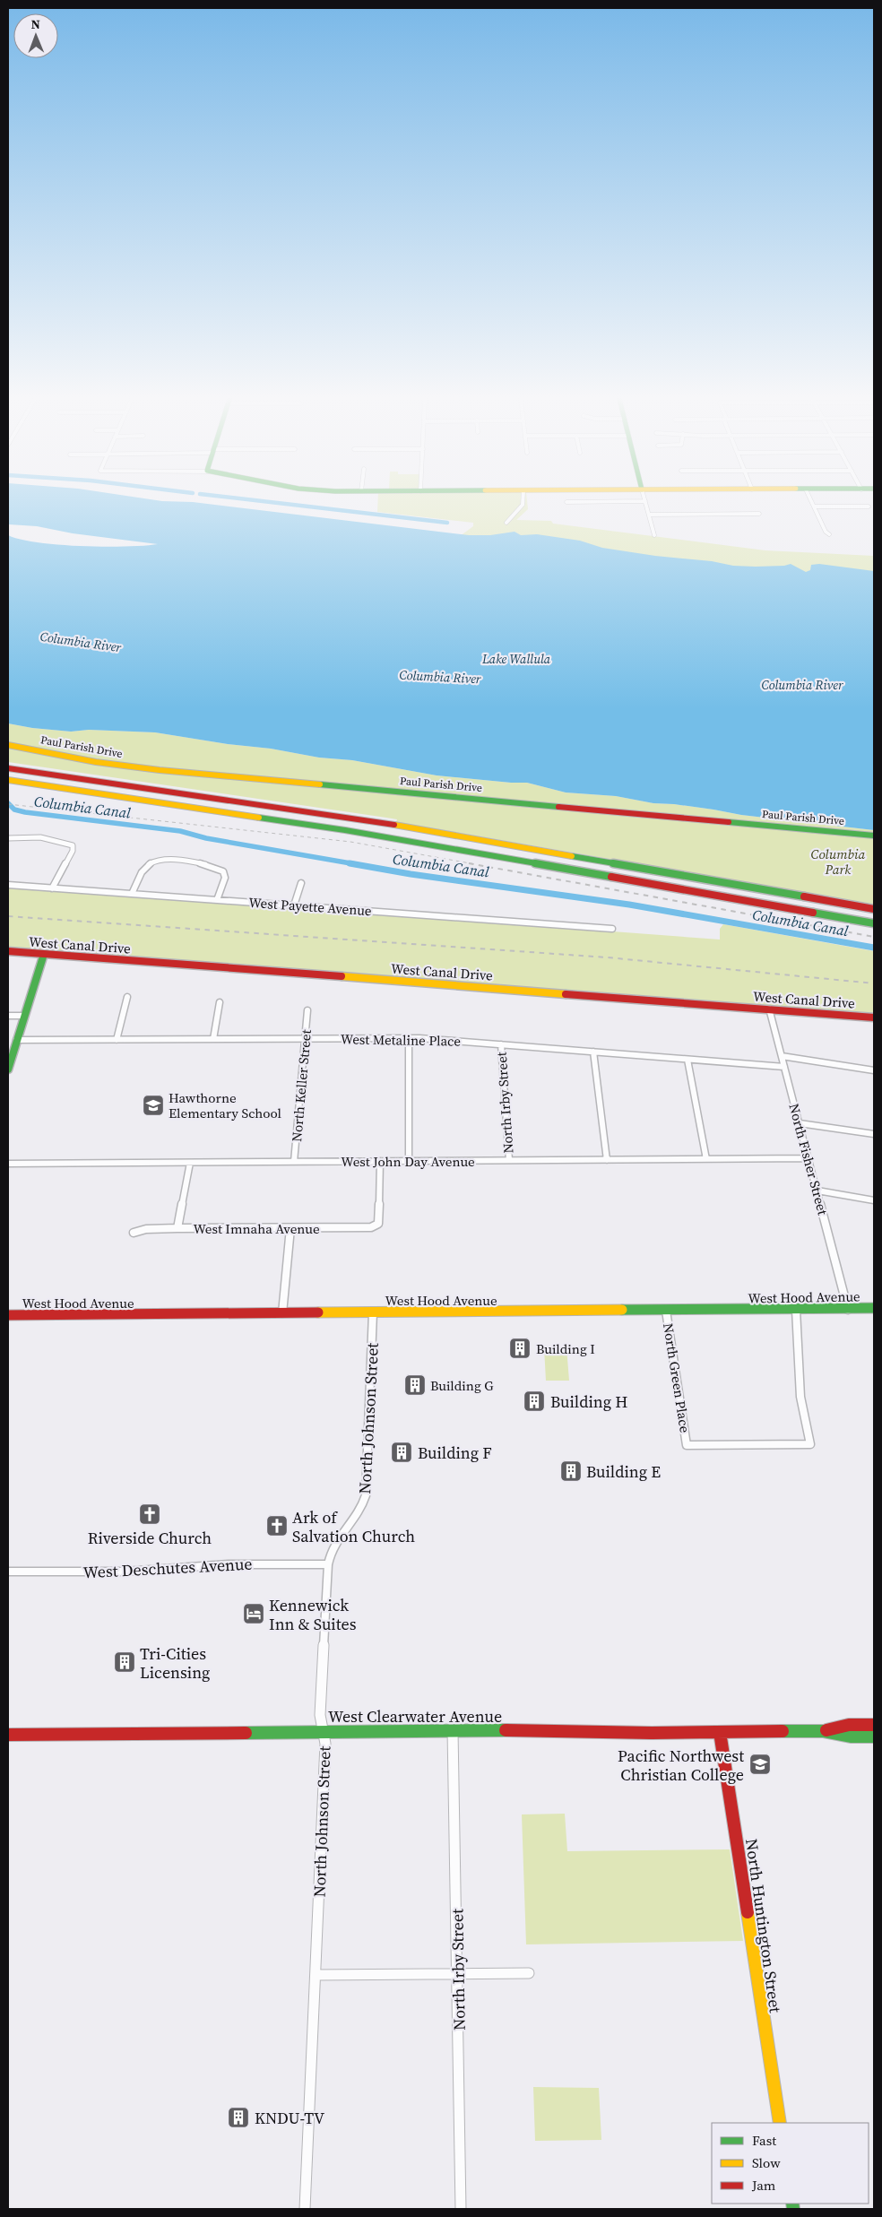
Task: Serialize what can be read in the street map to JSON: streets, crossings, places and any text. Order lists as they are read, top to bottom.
{
  "streets": {
    "main road": [
      "Paul Parish Drive",
      "West Canal Drive",
      "West Hood Avenue",
      "West Clearwater Avenue",
      "North Huntington Street"
    ],
    "street": [
      "West Payette Avenue",
      "West Metaline Place",
      "North Keller Street",
      "North Irby Street",
      "North Fisher Street",
      "West John Day Avenue",
      "West Imnaha Avenue",
      "North Green Place",
      "North Johnson Street",
      "West Deschutes Avenue"
    ]
  },
  "crossings": [
    ["West Canal Drive", "North Fisher Street"],
    ["West Metaline Place", "North Keller Street"],
    ["West Metaline Place", "North Irby Street"],
    ["West Metaline Place", "North Fisher Street"],
    ["North Keller Street", "West John Day Avenue"],
    ["North Irby Street", "West John Day Avenue"],
    ["North Irby Street", "West Clearwater Avenue"],
    ["North Fisher Street", "West John Day Avenue"],
    ["North Fisher Street", "West Hood Avenue"],
    ["West John Day Avenue", "West Imnaha Avenue"],
    ["West Hood Avenue", "North Green Place"],
    ["West Hood Avenue", "North Johnson Street"],
    ["North Johnson Street", "West Deschutes Avenue"],
    ["North Johnson Street", "West Clearwater Avenue"],
    ["West Clearwater Avenue", "North Huntington Street"]
  ],
  "water": ["Columbia River", "Lake Wallula", "Columbia Canal"],
  "parks": ["Columbia Park"],
  "places": {
    "school or university": ["Hawthorne Elementary School", "Pacific Northwest Christian College"],
    "building": [
      "Building I",
      "Building G",
      "Building H",
      "Building F",
      "Building E",
      "Tri-Cities Licensing",
      "KNDU-TV"
    ],
    "church": ["Riverside Church", "Ark of Salvation Church"],
    "hotel": ["Kennewick Inn & Suites"]
  },
  "legend": ["Fast", "Slow", "Jam"],
  "north": "top"
}
